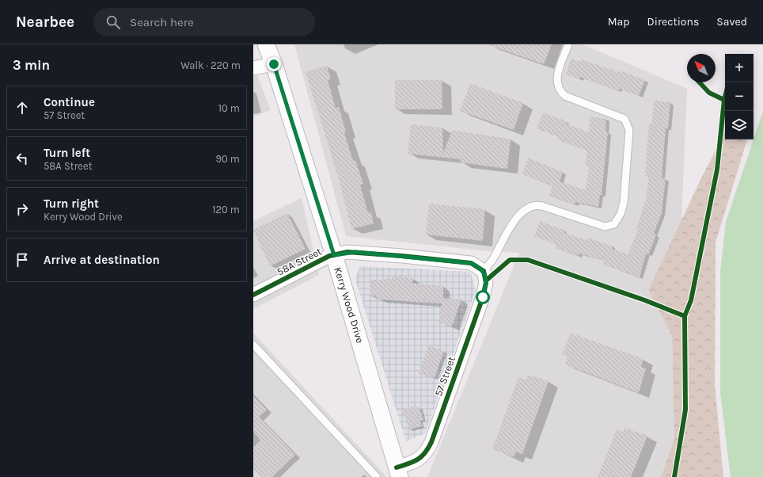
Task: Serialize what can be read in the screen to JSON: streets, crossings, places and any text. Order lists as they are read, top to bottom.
{
  "streets": {
    "street": ["58A Street", "Kerry Wood Drive", "57 Street"]
  },
  "crossings": [
    ["58A Street", "Kerry Wood Drive"],
    ["58A Street", "57 Street"],
    ["Kerry Wood Drive", "57 Street"]
  ],
  "north": "top left",
  "page": {
    "header": "Nearbee",
    "search": "Search here",
    "nav": ["Map", "Directions", "Saved"],
    "heading": ["3 min", "Walk · 220 m"],
    "map_buttons": ["+", "−"],
    "list": [
      ["Continue", "57 Street", "10 m"],
      ["Turn left", "58A Street", "90 m"],
      ["Turn right", "Kerry Wood Drive", "120 m"],
      "Arrive at destination"
    ]
  }
}
